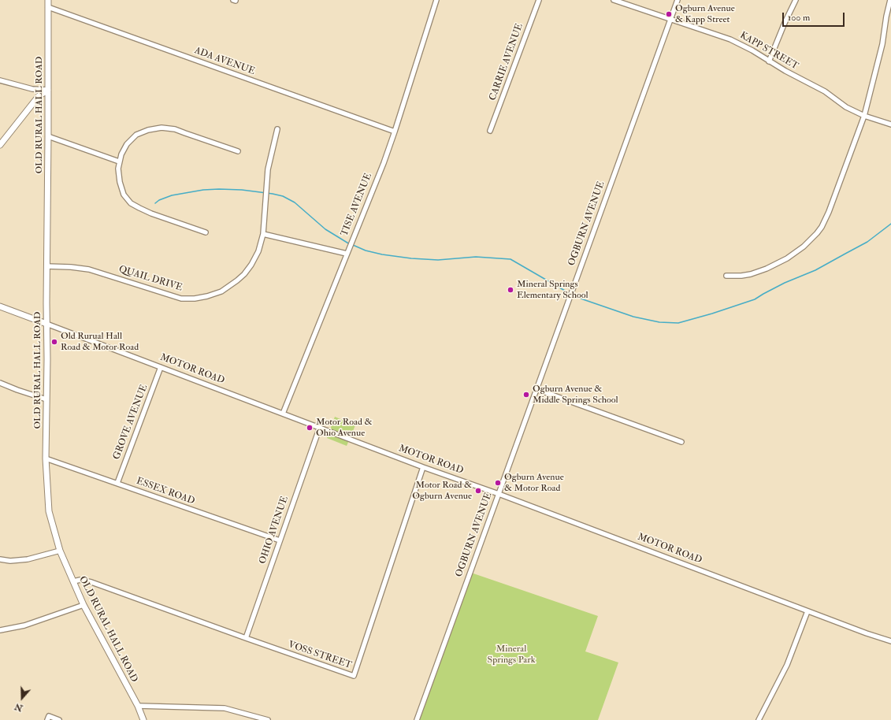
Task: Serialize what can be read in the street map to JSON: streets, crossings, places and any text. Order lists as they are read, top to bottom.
{
  "streets": {
    "main road": ["OLD RURAL HALL ROAD", "MOTOR ROAD"],
    "street": [
      "KAPP STREET",
      "ADA AVENUE",
      "CARRIE AVENUE",
      "TISE AVENUE",
      "OGBURN AVENUE",
      "QUAIL DRIVE",
      "GROVE AVENUE",
      "ESSEX ROAD",
      "OHIO AVENUE",
      "VOSS STREET"
    ]
  },
  "crossings": [
    ["KAPP STREET", "OGBURN AVENUE"],
    ["ADA AVENUE", "OLD RURAL HALL ROAD"],
    ["ADA AVENUE", "TISE AVENUE"],
    ["OLD RURAL HALL ROAD", "QUAIL DRIVE"],
    ["OLD RURAL HALL ROAD", "MOTOR ROAD"],
    ["OLD RURAL HALL ROAD", "ESSEX ROAD"],
    ["OLD RURAL HALL ROAD", "VOSS STREET"],
    ["TISE AVENUE", "MOTOR ROAD"],
    ["OGBURN AVENUE", "MOTOR ROAD"],
    ["MOTOR ROAD", "GROVE AVENUE"],
    ["MOTOR ROAD", "OHIO AVENUE"],
    ["MOTOR ROAD", "VOSS STREET"],
    ["GROVE AVENUE", "ESSEX ROAD"],
    ["ESSEX ROAD", "OHIO AVENUE"],
    ["OHIO AVENUE", "VOSS STREET"]
  ],
  "parks": ["Mineral Springs Park"],
  "places": [
    "Ogburn Avenue & Kapp Street",
    "Mineral Springs Elementary School",
    "Old Rurual Hall Road & Motor Road",
    "Ogburn Avenue & Middle Springs School",
    "Motor Road & Ohio Avenue",
    "Ogburn Avenue & Motor Road",
    "Motor Road & Ogburn Avenue"
  ],
  "scale_bar": "100 m",
  "north": "bottom"
}
